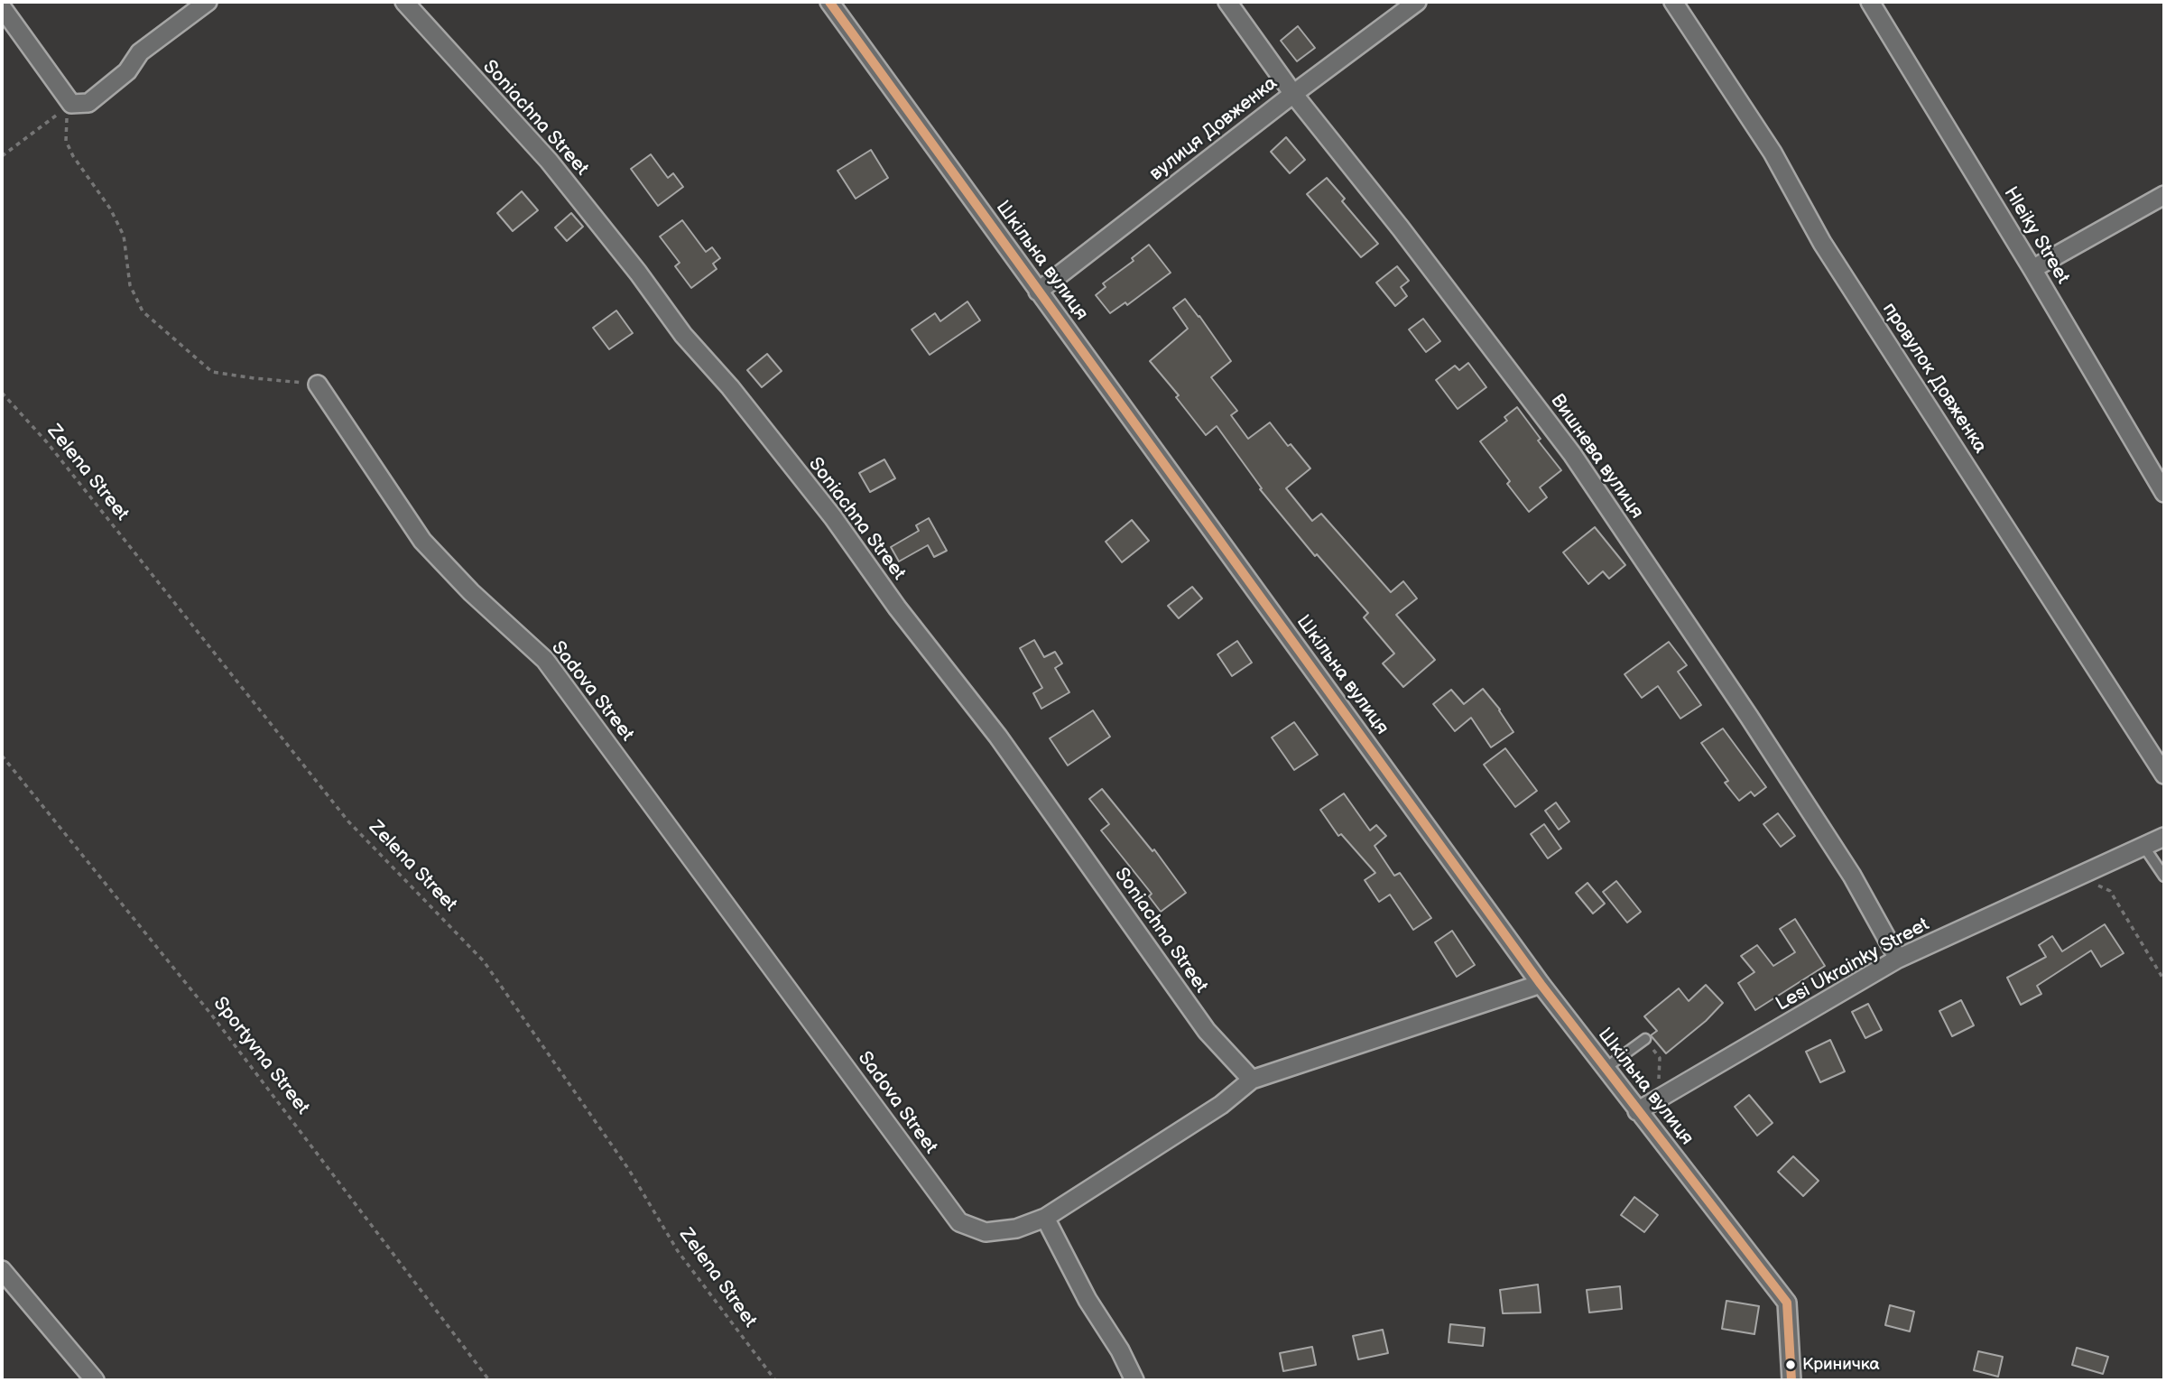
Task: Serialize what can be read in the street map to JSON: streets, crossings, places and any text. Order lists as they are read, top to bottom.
{
  "streets": {
    "street": [
      "Soniachna Street",
      "вулиця Довженка",
      "Hleiky Street",
      "Шкільна вулиця",
      "провулок Довженка",
      "Вишнева вулиця",
      "Sadova Street",
      "Lesi Ukrainky Street"
    ],
    "path": ["Zelena Street", "Sportyvna Street"]
  },
  "crossings": [
    ["Soniachna Street", "Sadova Street"],
    ["вулиця Довженка", "Шкільна вулиця"],
    ["вулиця Довженка", "Вишнева вулиця"],
    ["Шкільна вулиця", "Lesi Ukrainky Street"],
    ["Вишнева вулиця", "Lesi Ukrainky Street"]
  ],
  "places": ["Криничка"]
}
